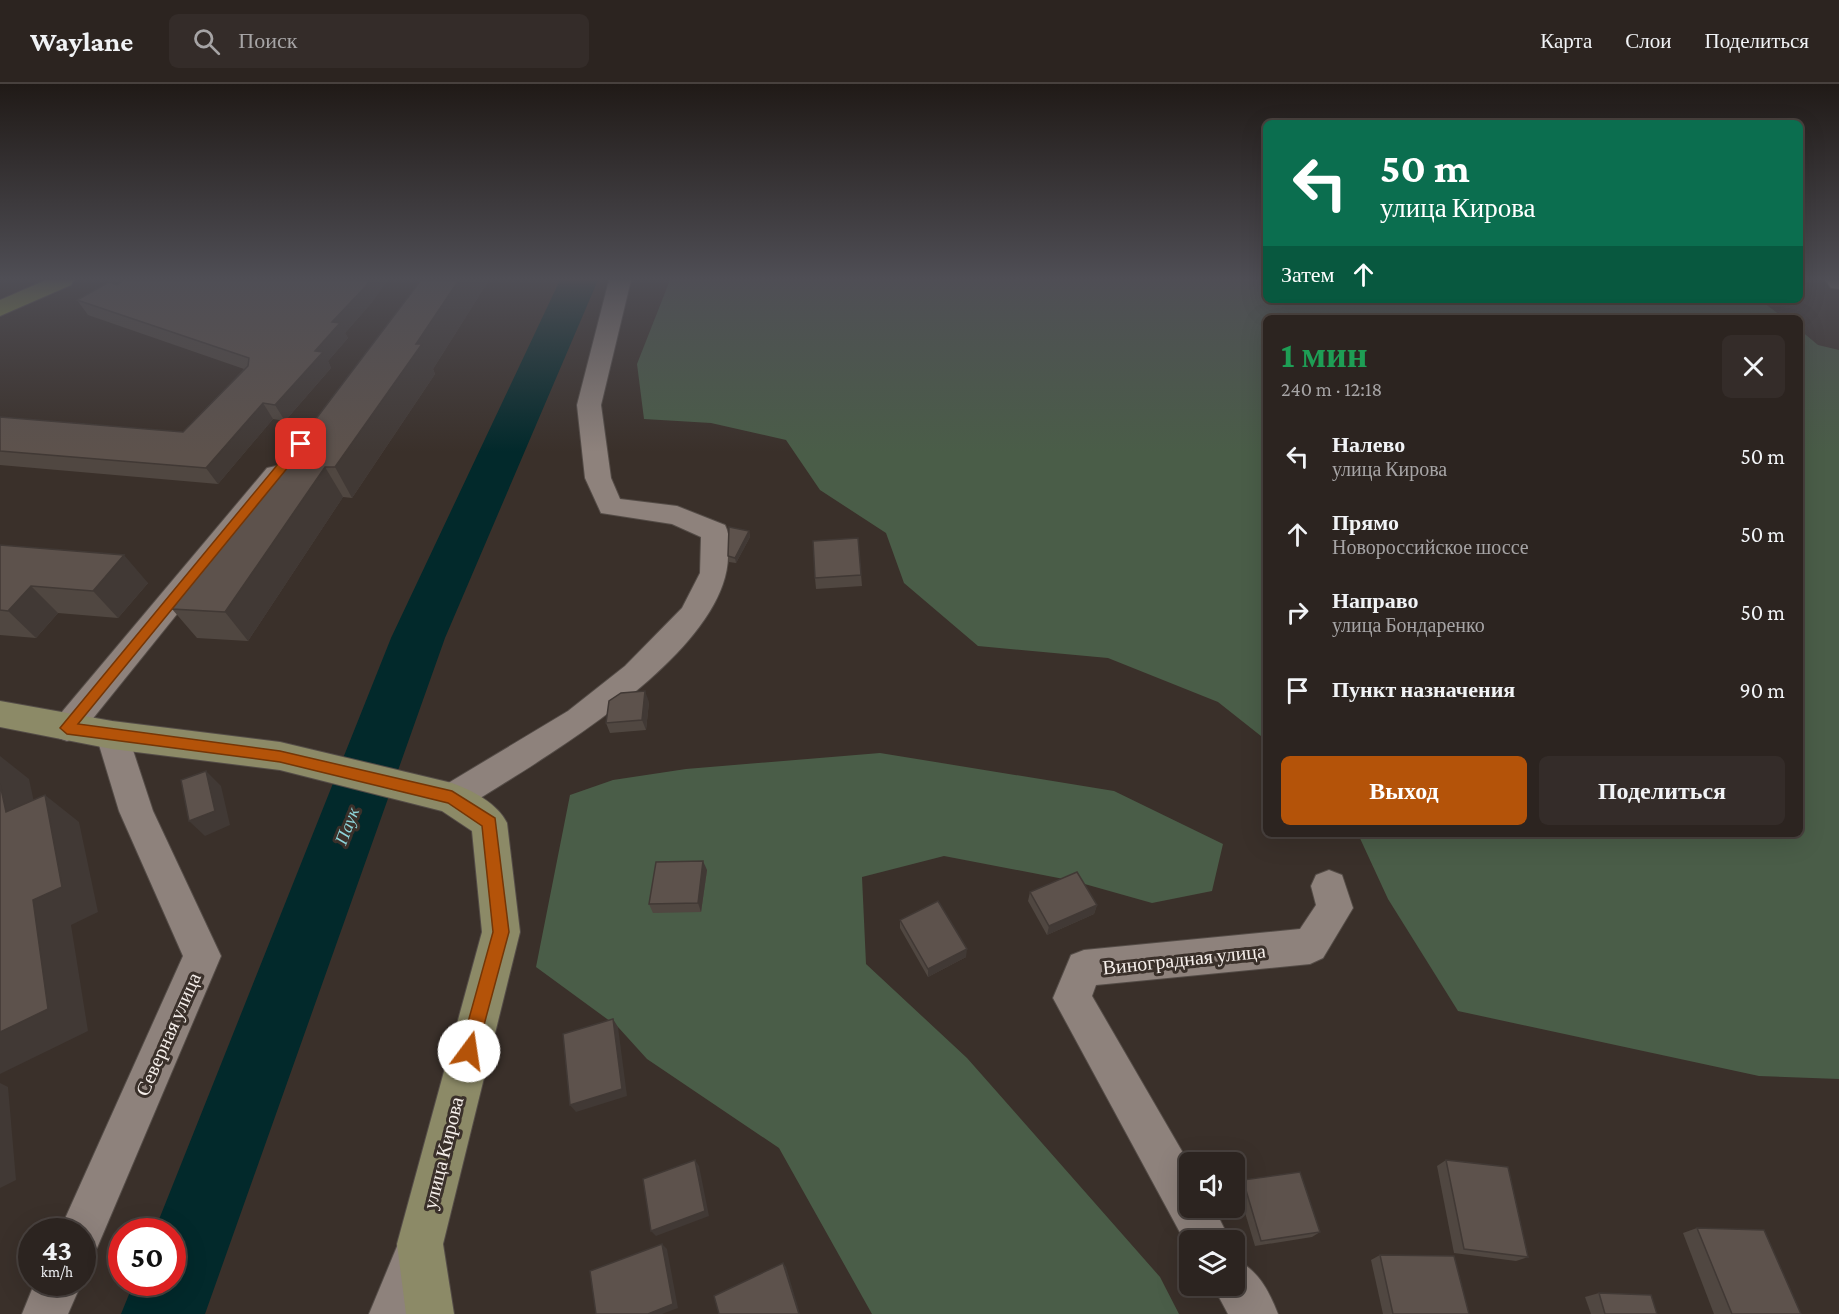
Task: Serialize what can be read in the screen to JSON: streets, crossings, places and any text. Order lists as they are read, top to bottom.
{
  "streets": {
    "main road": ["улица Кирова"],
    "street": ["Виноградная улица", "Северная улица"]
  },
  "crossings": [
    ["Северная улица", "улица Кирова"]
  ],
  "water": ["Паук"],
  "page": {
    "header": "Waylane",
    "search": "Поиск",
    "nav": ["Карта", "Слои", "Поделиться"],
    "turn": ["50 m", "улица Кирова"],
    "then": "Затем",
    "heading": ["1 мин", "240 m · 12:18"],
    "list": [
      {
        "name": "Налево",
        "note": "улица Кирова",
        "value": "50 m"
      },
      {
        "name": "Прямо",
        "note": "Новороссийское шоссе",
        "value": "50 m"
      },
      {
        "name": "Направо",
        "note": "улица Бондаренко",
        "value": "50 m"
      },
      {
        "name": "Пункт назначения",
        "value": "90 m"
      }
    ],
    "buttons": ["Выход", "Поделиться"],
    "speed": "43 km/h",
    "limit": "50"
  }
}
